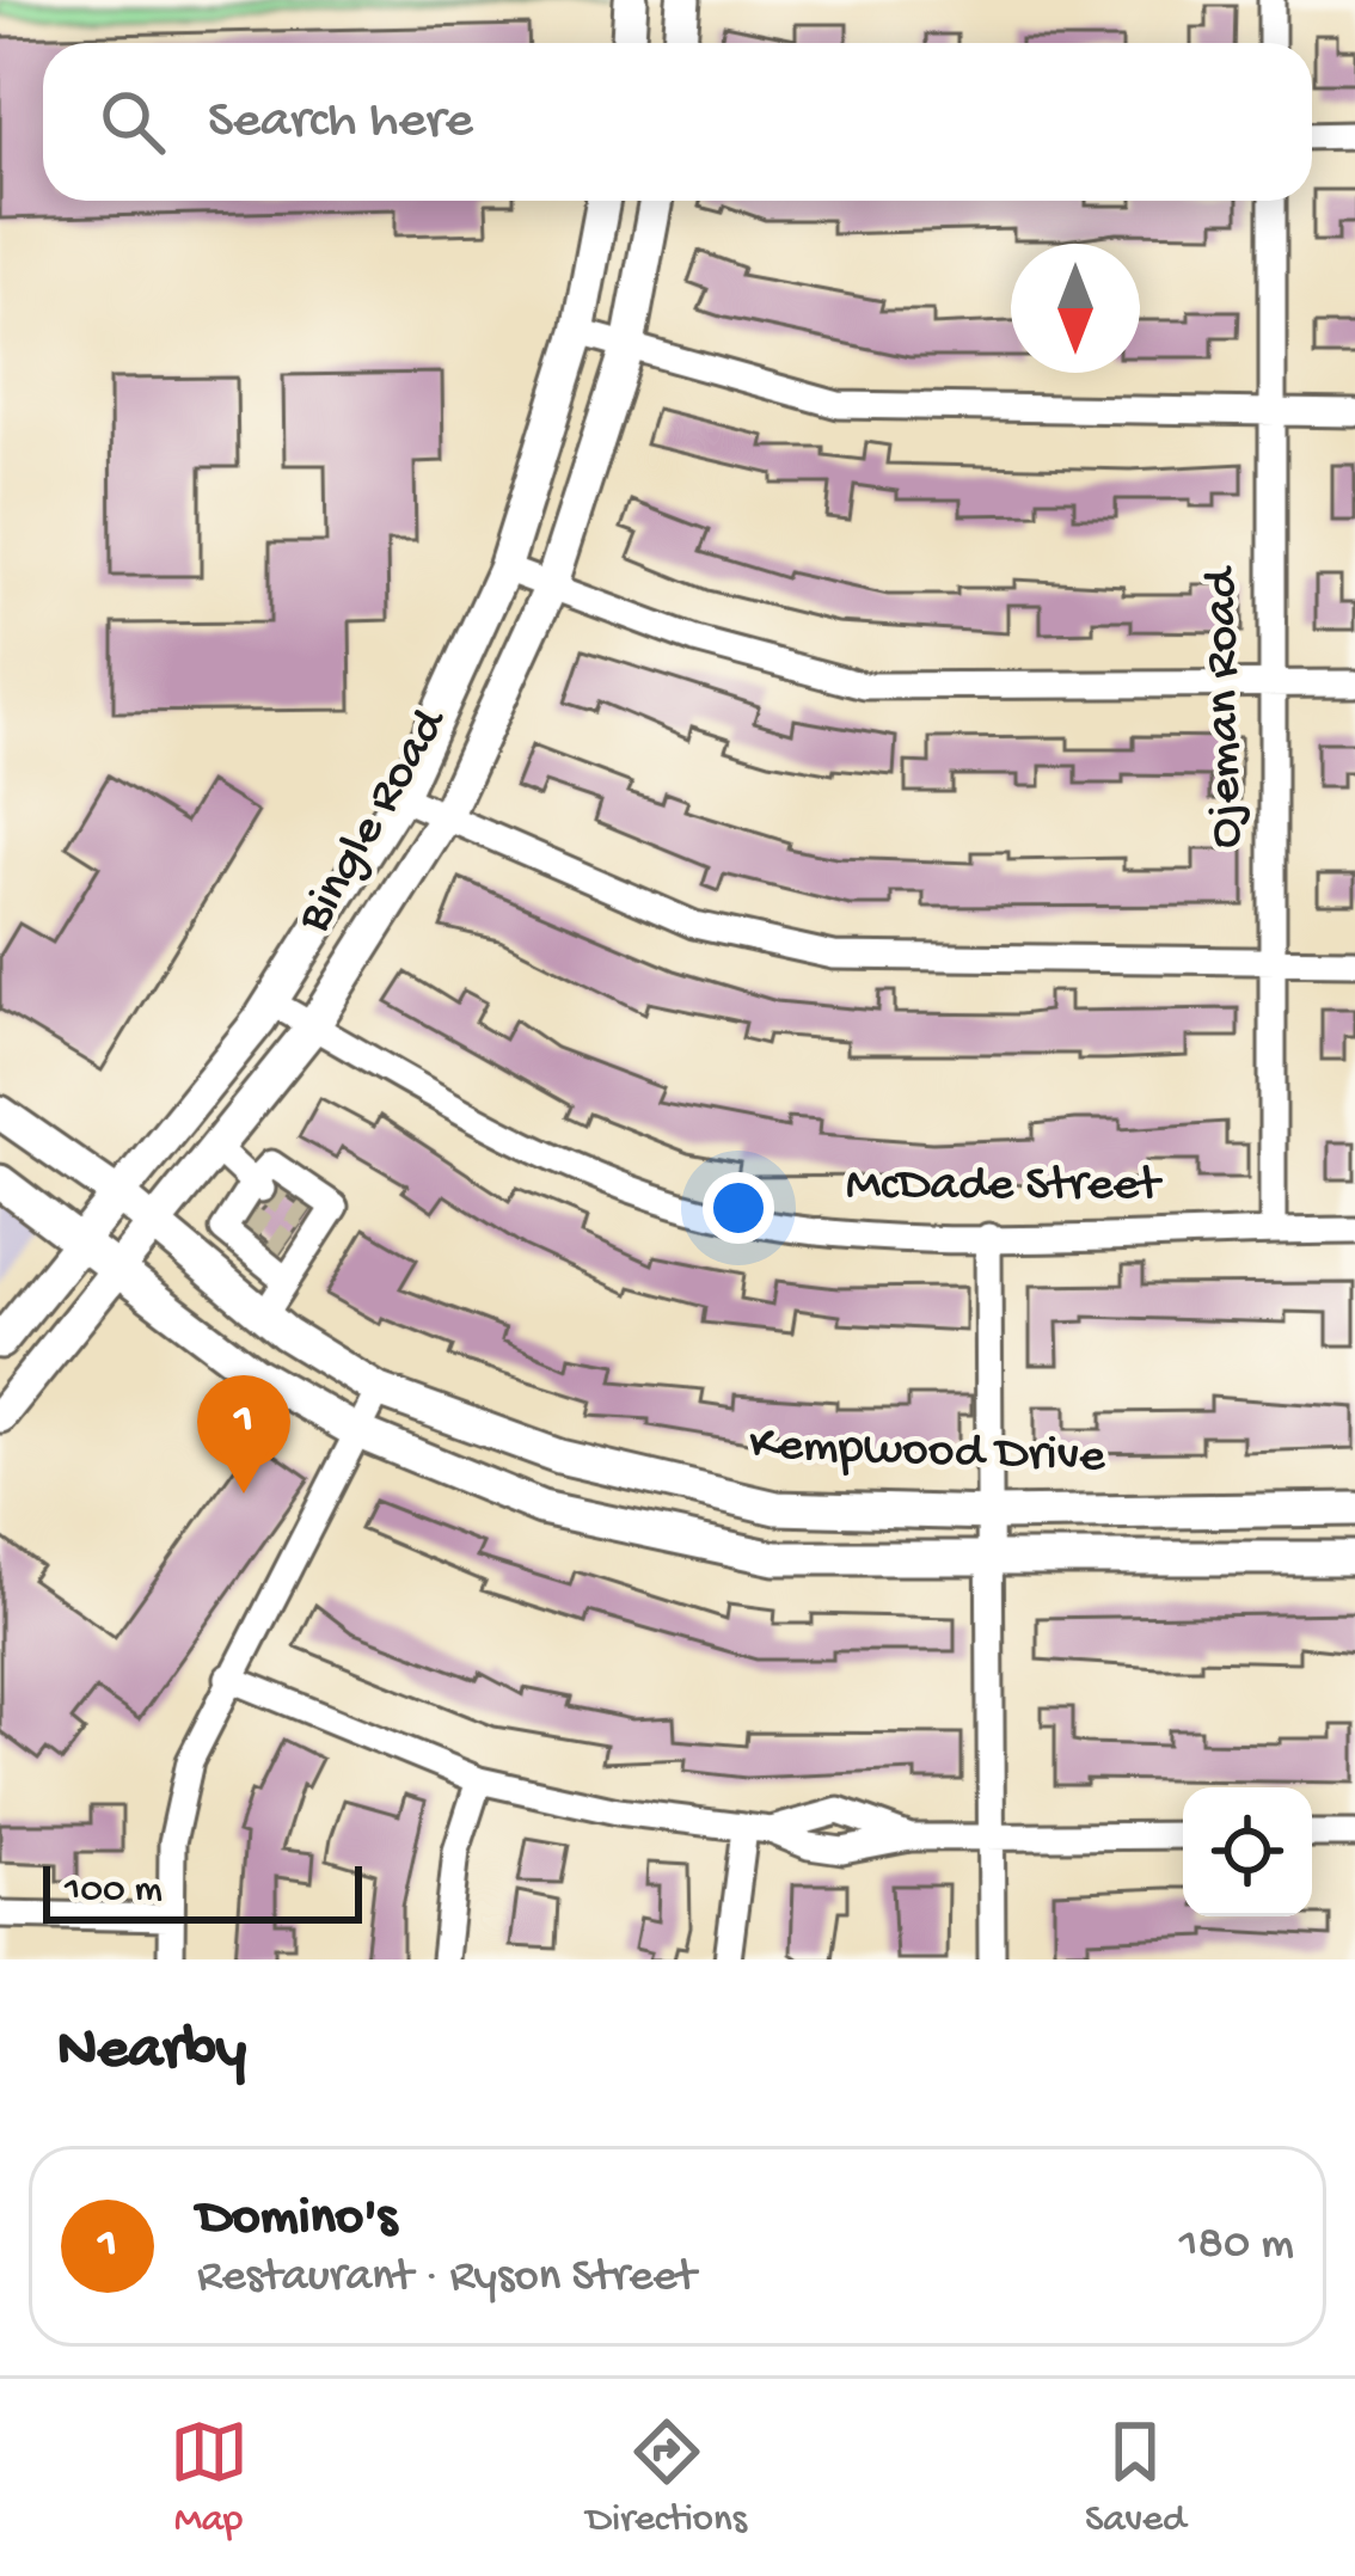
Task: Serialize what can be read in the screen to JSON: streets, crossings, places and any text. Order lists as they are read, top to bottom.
{
  "streets": {
    "main road": ["Bingle Road", "Kempwood Drive"],
    "street": ["Ojeman Road", "McDade Street"]
  },
  "crossings": [
    ["Ojeman Road", "McDade Street"],
    ["Bingle Road", "McDade Street"],
    ["Bingle Road", "Kempwood Drive"]
  ],
  "scale_bar": "100 m",
  "north": "bottom",
  "page": {
    "search": "Search here",
    "pins": "1",
    "scale": "100 m",
    "heading": "Nearby",
    "list": [
      {
        "mark": "1",
        "name": "Domino's",
        "note": "Restaurant · Ryson Street",
        "value": "180 m"
      }
    ],
    "nav": ["Map", "Directions", "Saved"]
  }
}
